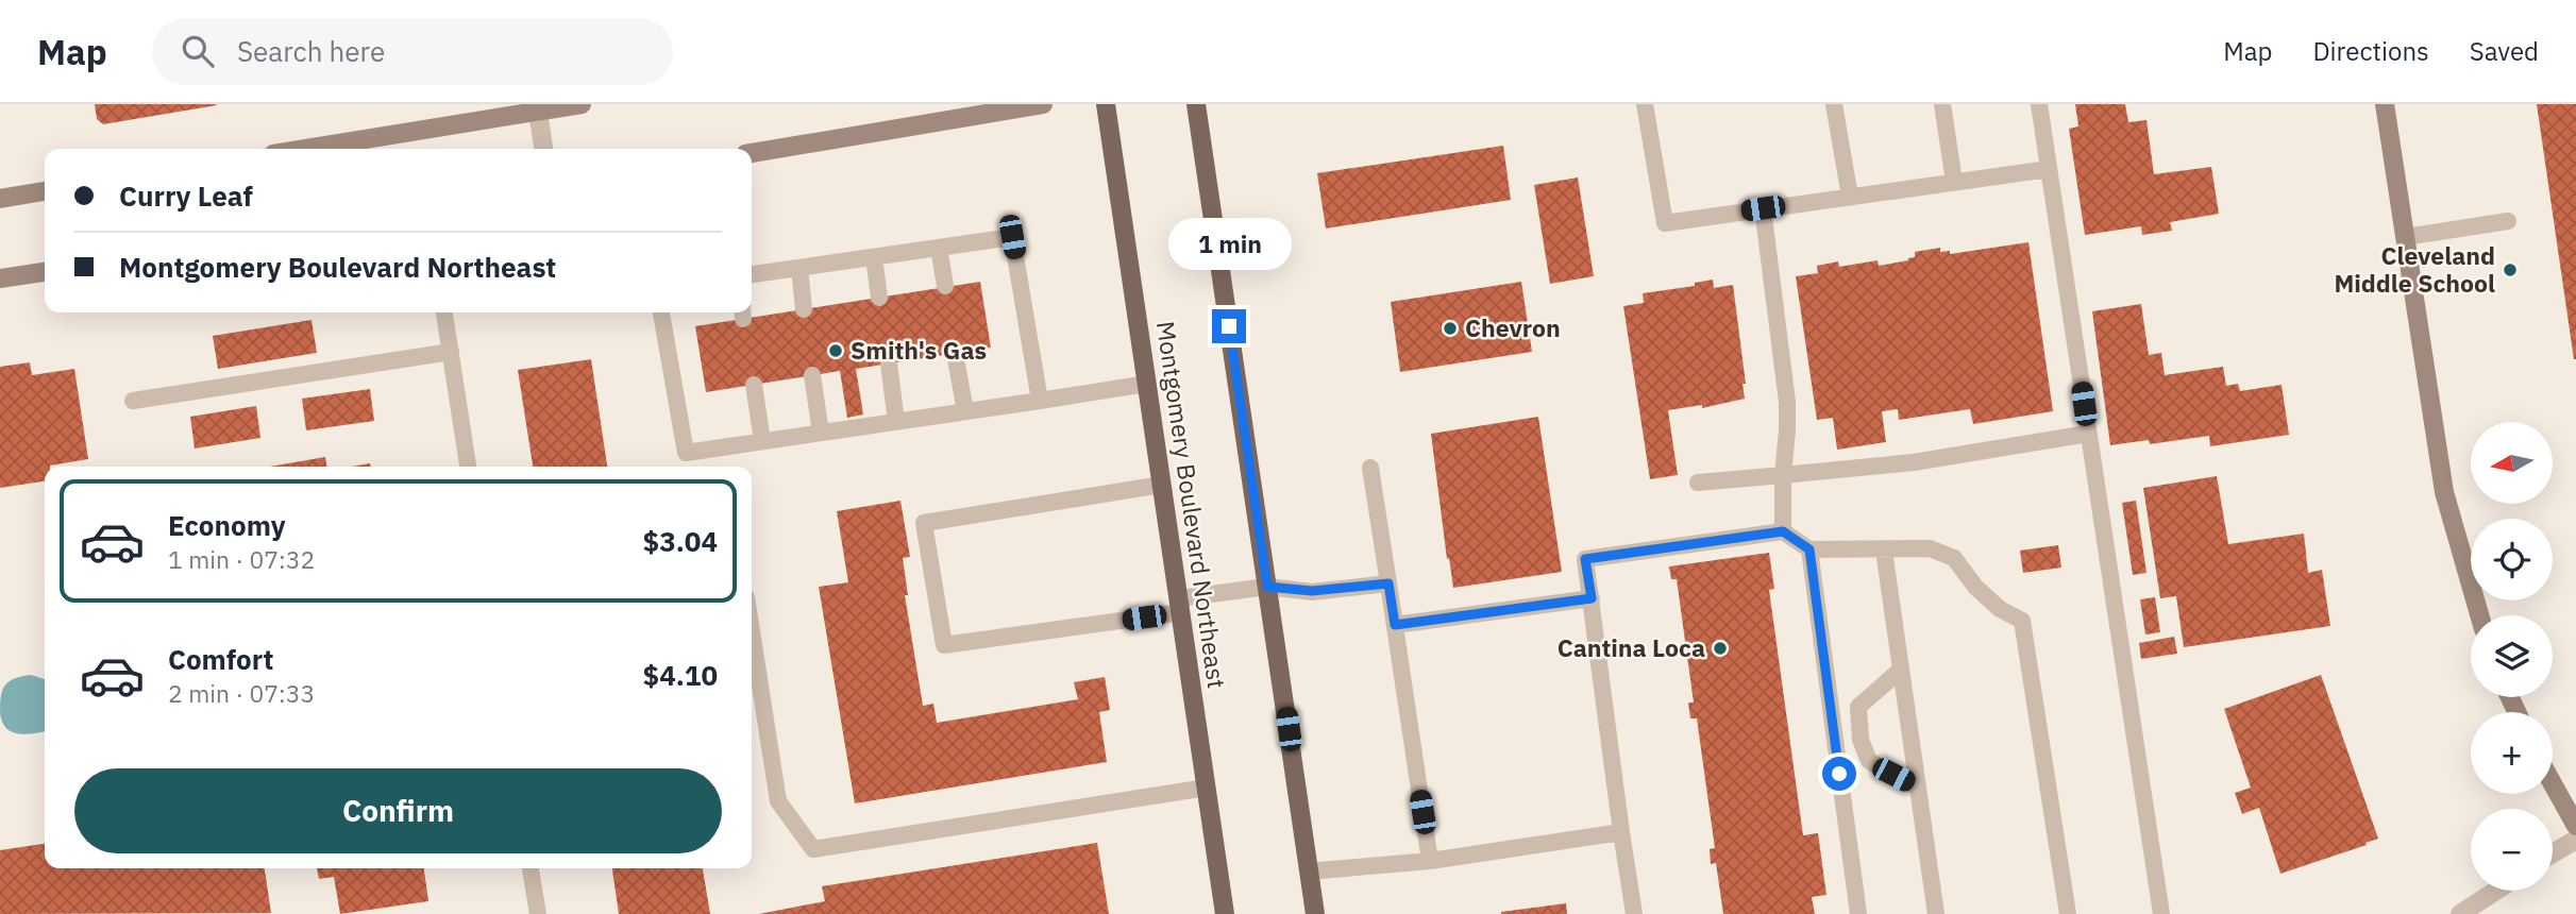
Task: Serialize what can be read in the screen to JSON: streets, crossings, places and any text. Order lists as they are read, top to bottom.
{
  "streets": {
    "main road": ["Montgomery Boulevard Northeast"]
  },
  "places": [
    "Cleveland Middle School",
    "Chevron",
    "Smith's Gas",
    "Cantina Loca"
  ],
  "north": "left",
  "page": {
    "header": "Map",
    "search": "Search here",
    "nav": ["Map", "Directions", "Saved"],
    "banner": ["Curry Leaf", "Montgomery Boulevard Northeast"],
    "bubble": "1 min",
    "map_buttons": ["+", "−"],
    "list": [
      {
        "name": "Economy",
        "note": "1 min · 07:32",
        "value": "$3.04"
      },
      {
        "name": "Comfort",
        "note": "2 min · 07:33",
        "value": "$4.10"
      }
    ],
    "buttons": "Confirm"
  }
}
